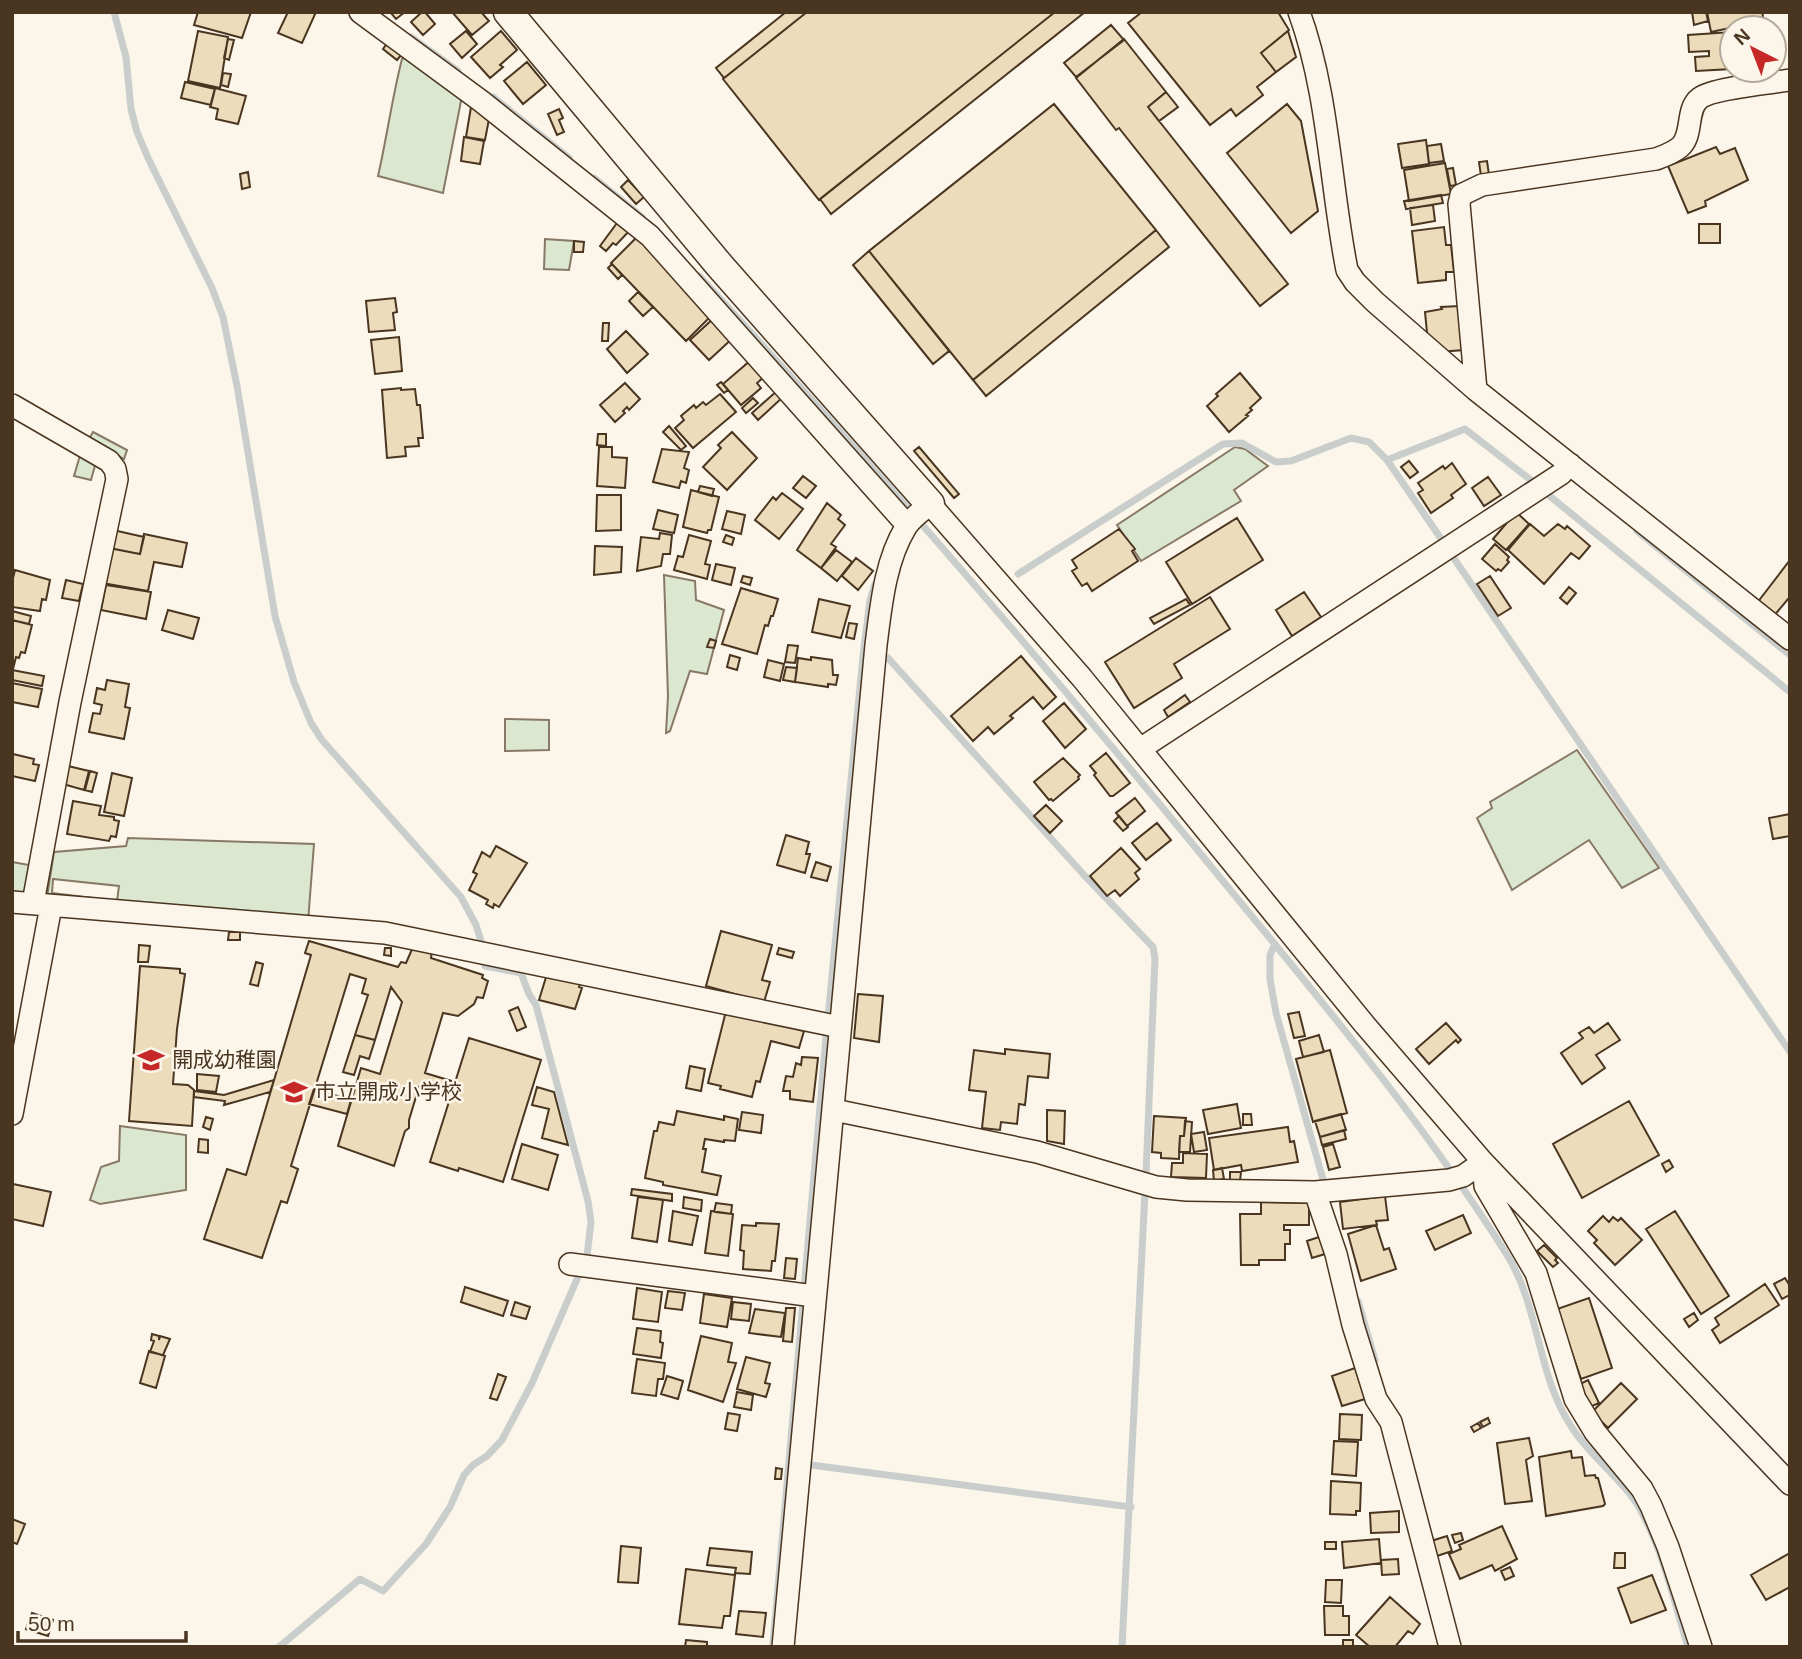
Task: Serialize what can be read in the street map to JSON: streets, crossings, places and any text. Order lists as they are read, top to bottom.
{
  "places": {
    "school or university": ["開成幼稚園", "市立開成小学校"]
  },
  "scale_bar": "50 m",
  "north": "top left"
}
